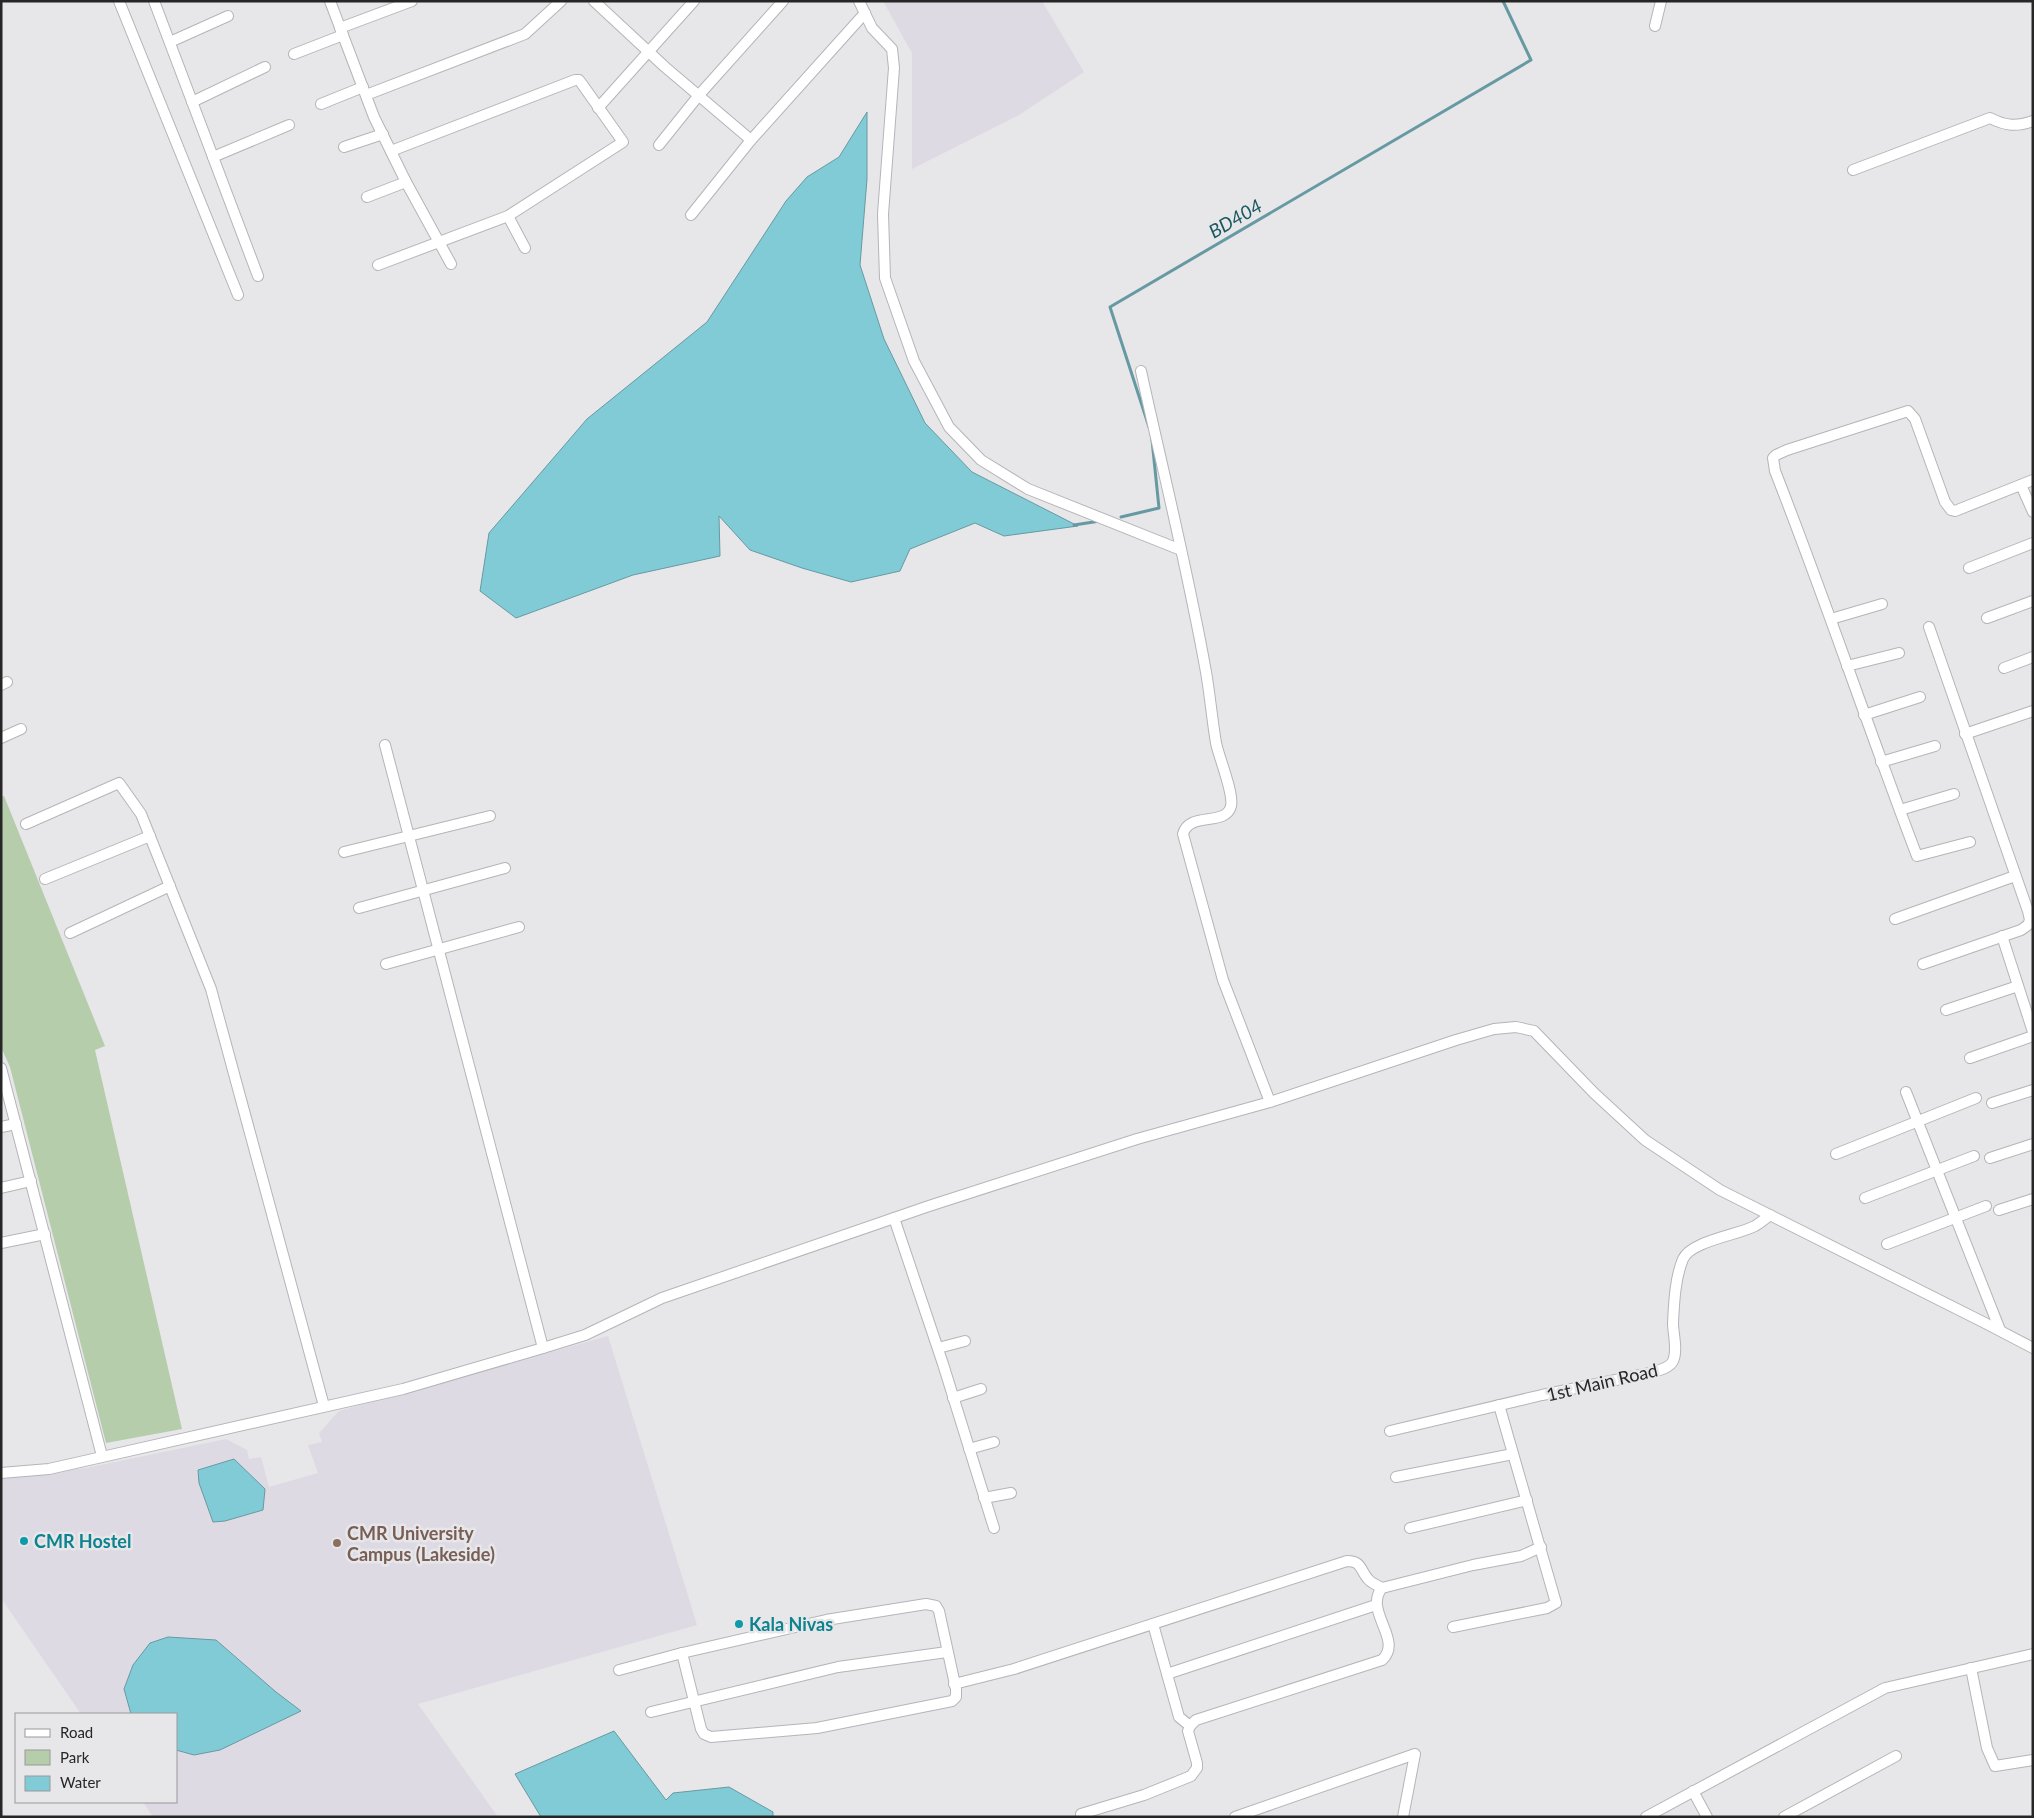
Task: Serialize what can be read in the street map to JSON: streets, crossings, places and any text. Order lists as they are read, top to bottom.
{
  "streets": {
    "street": ["1st Main Road"]
  },
  "water": ["BD404"],
  "places": ["CMR Hostel", "CMR University Campus (Lakeside)", "Kala Nivas"],
  "legend": ["Road", "Park", "Water"]
}
